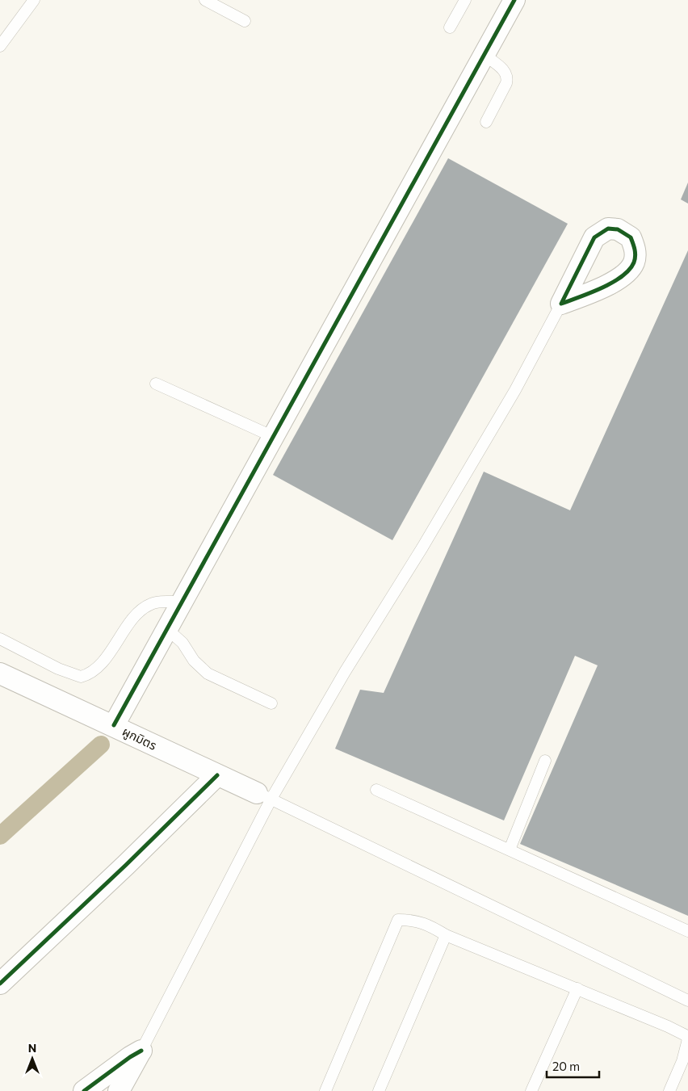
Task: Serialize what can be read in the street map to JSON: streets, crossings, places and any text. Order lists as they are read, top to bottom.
{
  "streets": {
    "street": ["ผูกมิตร"]
  },
  "scale_bar": "20 m",
  "north": "top"
}
